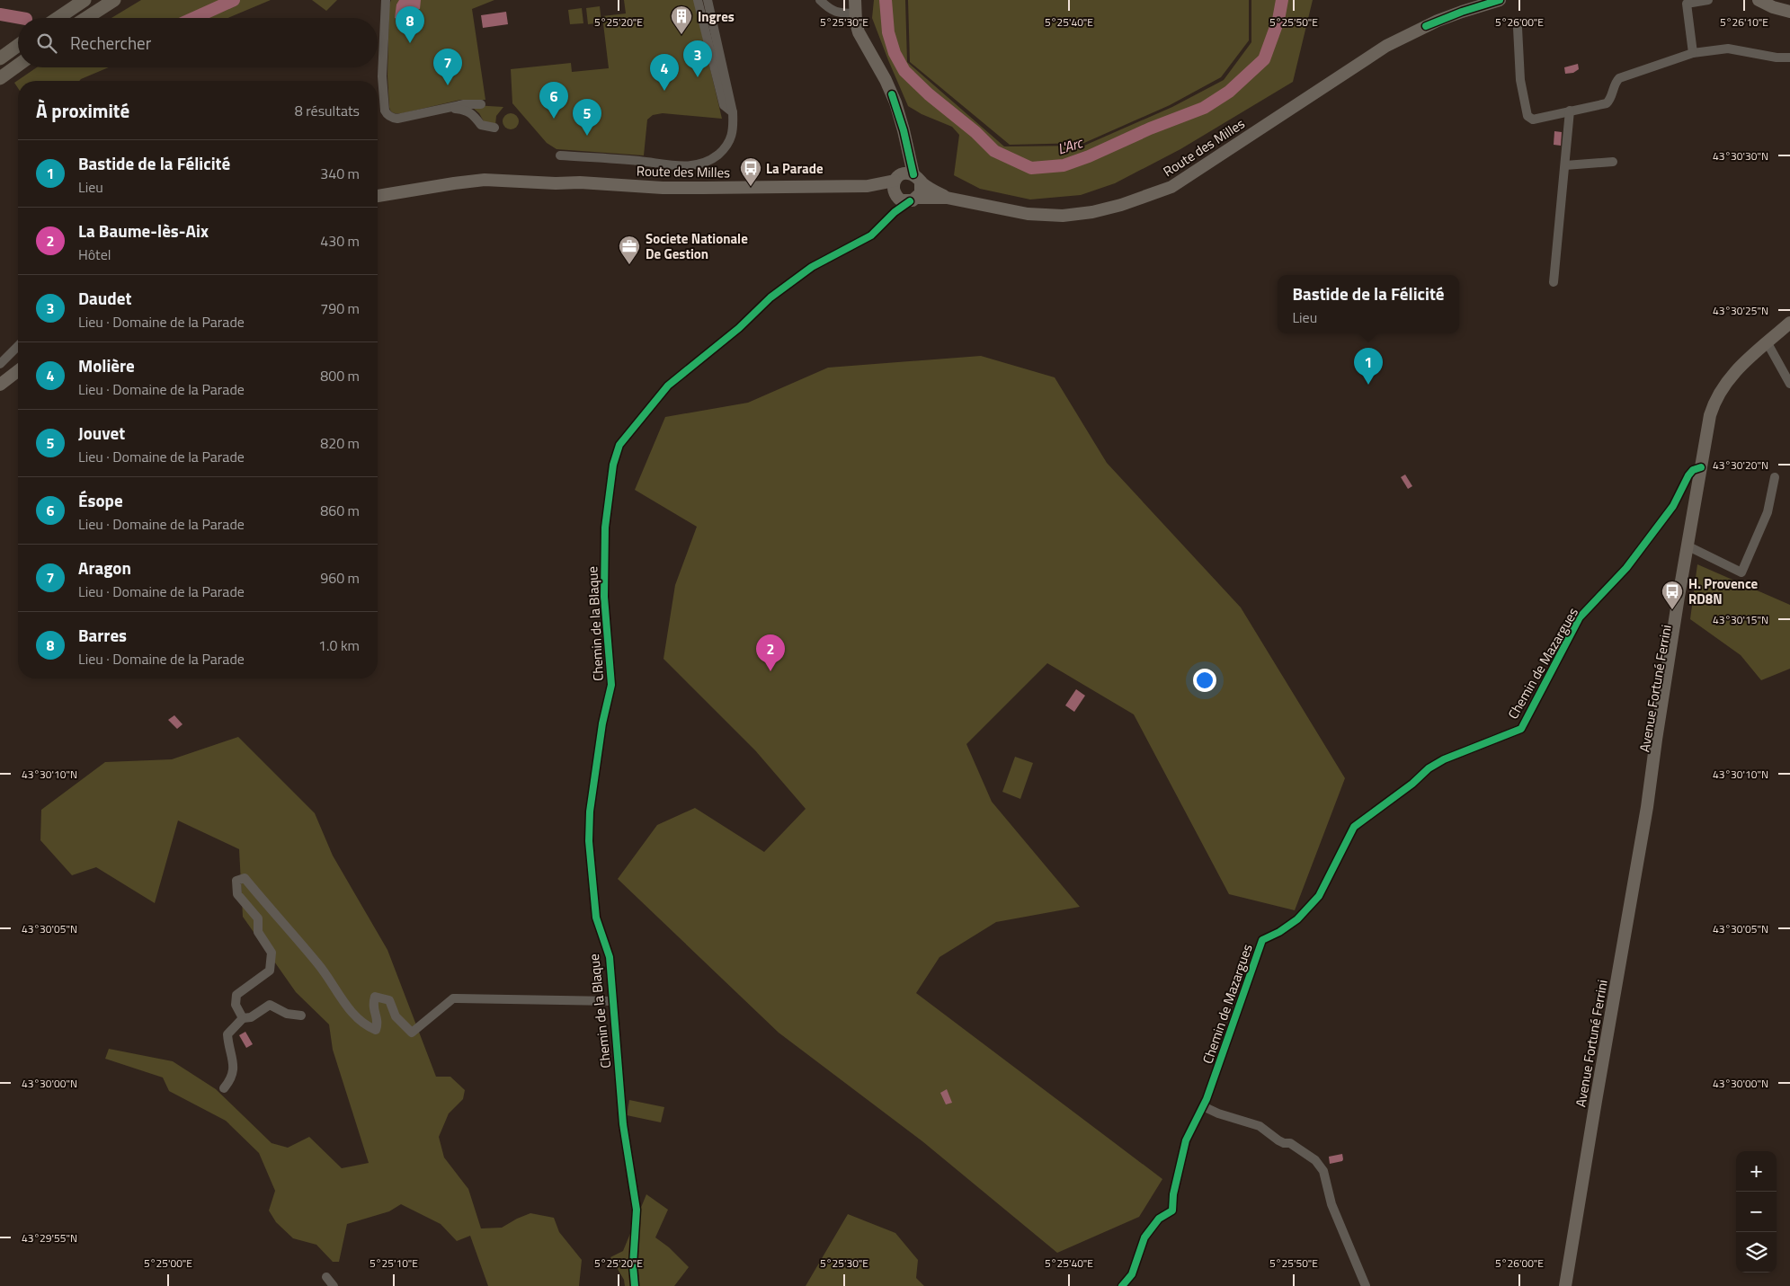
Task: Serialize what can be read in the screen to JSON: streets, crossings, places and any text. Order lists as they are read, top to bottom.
{
  "streets": {
    "main road": ["Route des Milles", "Avenue Fortuné Ferrini"],
    "street": ["Chemin de la Blaque", "Chemin de Mazargues"]
  },
  "crossings": [
    ["Chemin de Mazargues", "Avenue Fortuné Ferrini"]
  ],
  "water": ["L'Arc"],
  "places": {
    "building": ["Ingres"],
    "bus stop": ["La Parade", "H. Provence RD8N"],
    "office": ["Societe Nationale De Gestion"]
  },
  "page": {
    "pins": [
      "8",
      "3",
      "7",
      "4",
      "6",
      "5",
      "1",
      "2"
    ],
    "search": "Rechercher",
    "heading": ["À proximité", "8 résultats"],
    "list": [
      {
        "mark": "1",
        "name": "Bastide de la Félicité",
        "note": "Lieu",
        "value": "340 m"
      },
      {
        "mark": "2",
        "name": "La Baume-lès-Aix",
        "note": "Hôtel",
        "value": "430 m"
      },
      {
        "mark": "3",
        "name": "Daudet",
        "note": "Lieu · Domaine de la Parade",
        "value": "790 m"
      },
      {
        "mark": "4",
        "name": "Molière",
        "note": "Lieu · Domaine de la Parade",
        "value": "800 m"
      },
      {
        "mark": "5",
        "name": "Jouvet",
        "note": "Lieu · Domaine de la Parade",
        "value": "820 m"
      },
      {
        "mark": "6",
        "name": "Ésope",
        "note": "Lieu · Domaine de la Parade",
        "value": "860 m"
      },
      {
        "mark": "7",
        "name": "Aragon",
        "note": "Lieu · Domaine de la Parade",
        "value": "960 m"
      },
      {
        "mark": "8",
        "name": "Barres",
        "note": "Lieu · Domaine de la Parade",
        "value": "1.0 km"
      }
    ],
    "popup": ["Bastide de la Félicité", "Lieu"],
    "map_buttons": ["+", "−"]
  },
  "coordinates": [
    "5°25'20\"E",
    "5°25'30\"E",
    "5°25'40\"E",
    "5°25'50\"E",
    "5°26'00\"E",
    "5°26'10\"E",
    "43°30'30\"N",
    "43°30'25\"N",
    "43°30'20\"N",
    "43°30'15\"N",
    "43°30'10\"N",
    "43°30'05\"N",
    "43°30'00\"N",
    "43°29'55\"N",
    "5°25'00\"E",
    "5°25'10\"E"
  ]
}
